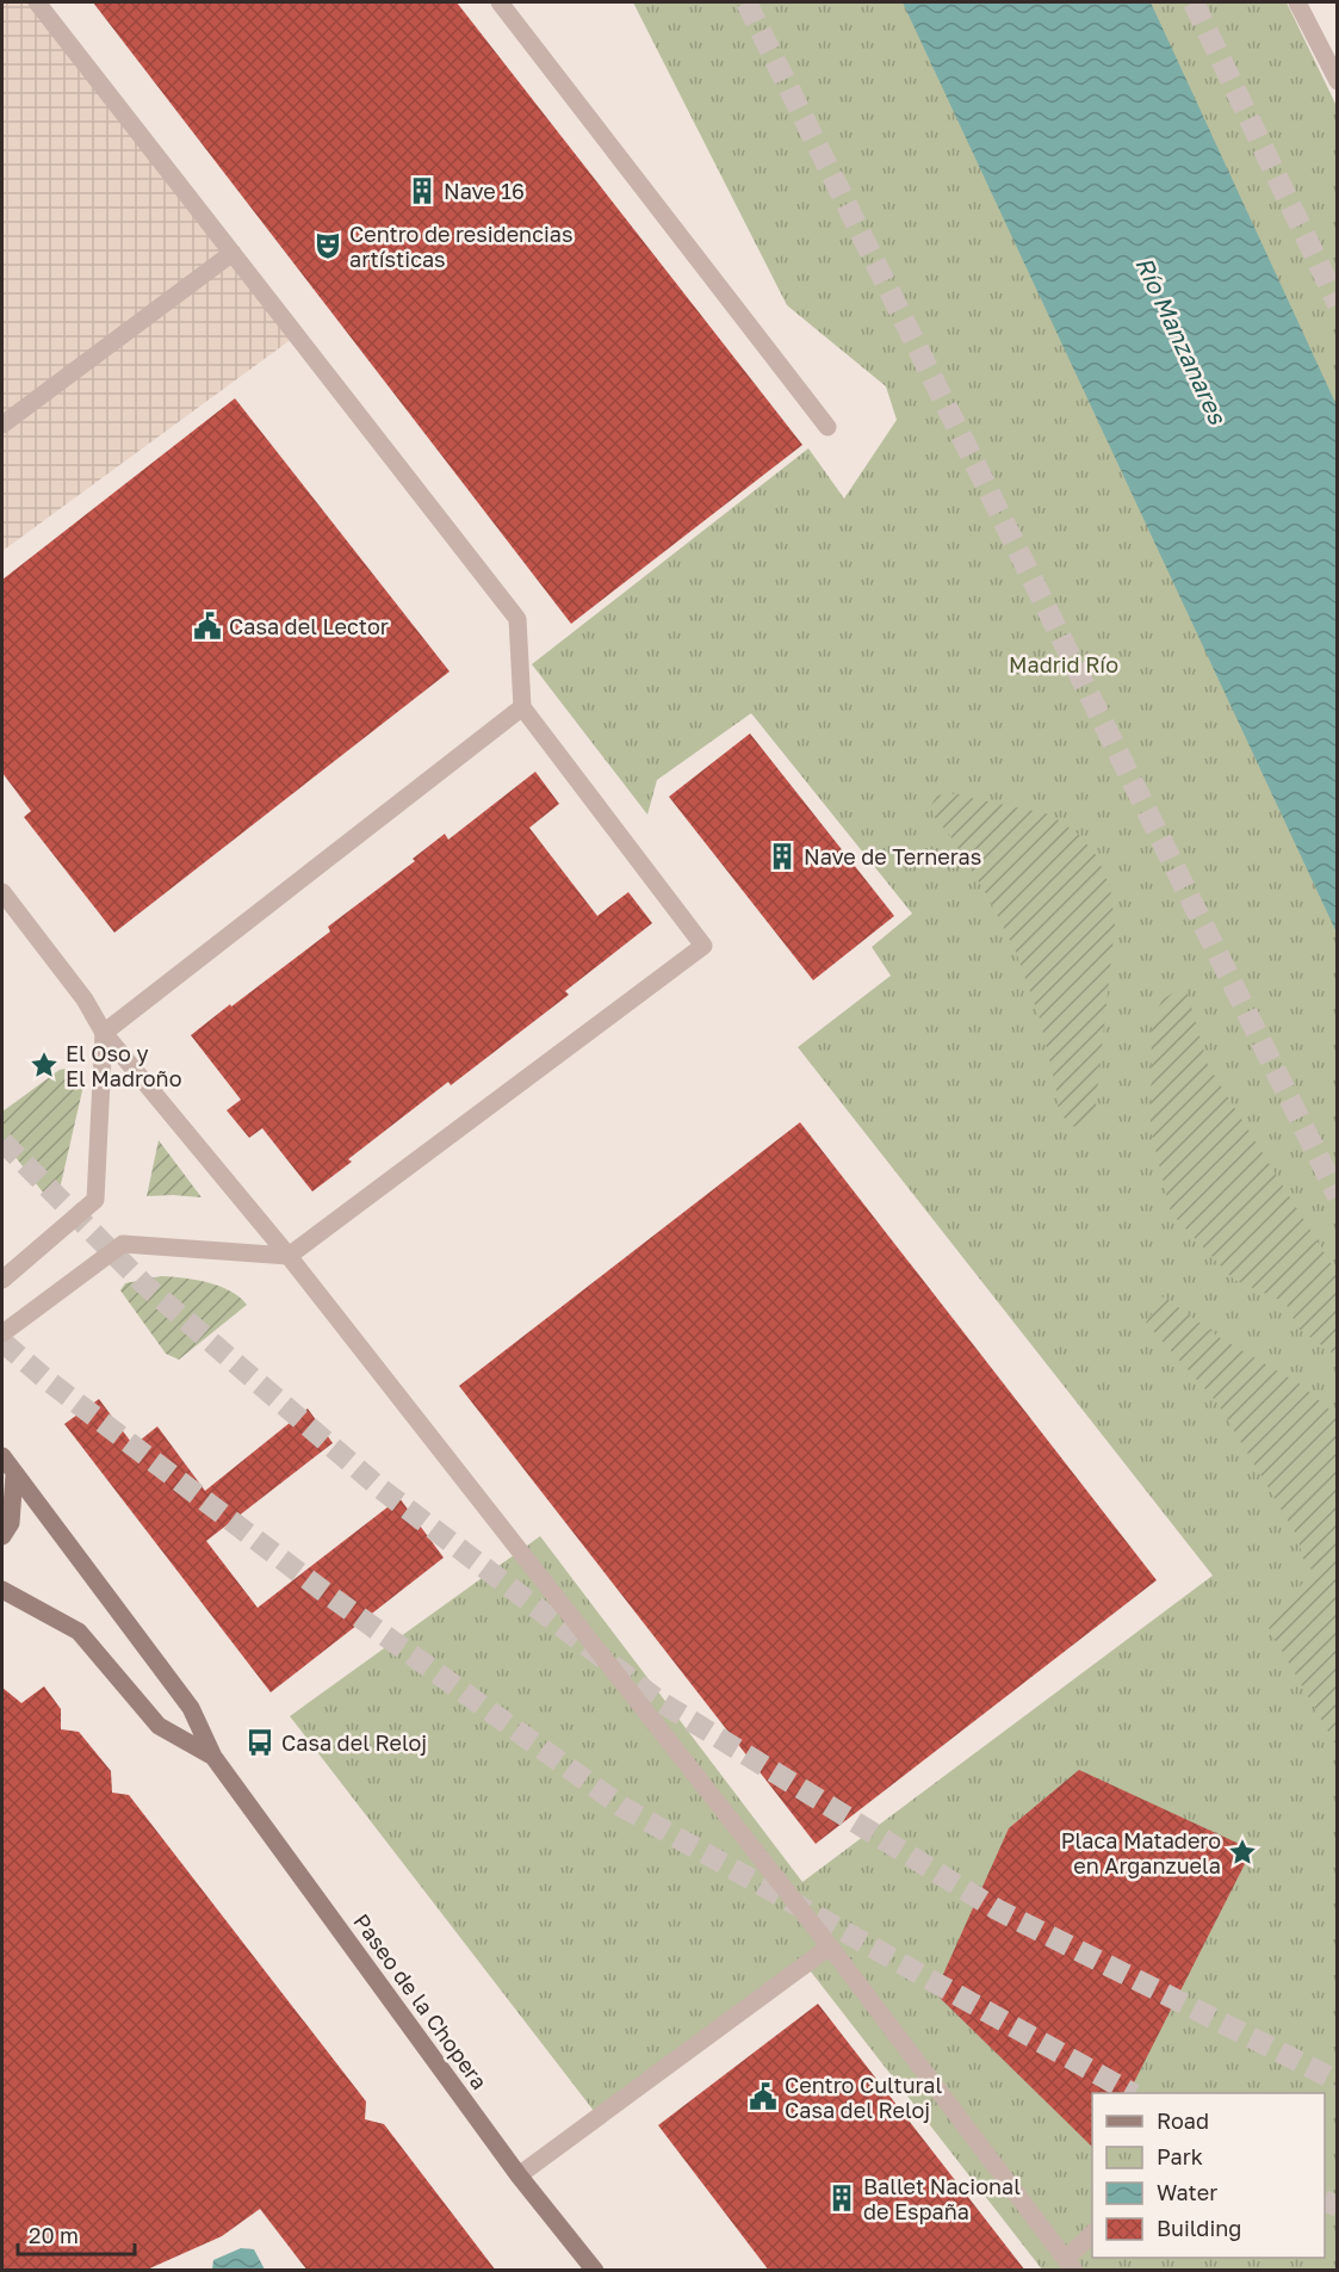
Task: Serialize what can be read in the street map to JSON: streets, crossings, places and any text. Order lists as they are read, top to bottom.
{
  "streets": {
    "street": ["Paseo de la Chopera"]
  },
  "water": ["Río Manzanares"],
  "parks": ["Madrid Río"],
  "places": {
    "building": ["Nave 16", "Nave de Terneras", "Ballet Nacional de España"],
    "theatre": ["Centro de residencias artísticas"],
    "public building": ["Casa del Lector", "Centro Cultural Casa del Reloj"],
    "place": ["El Oso y El Madroño", "Placa Matadero en Arganzuela"],
    "bus stop": ["Casa del Reloj"]
  },
  "legend": [
    "Road",
    "Park",
    "Water",
    "Building"
  ],
  "scale_bar": "20 m"
}
